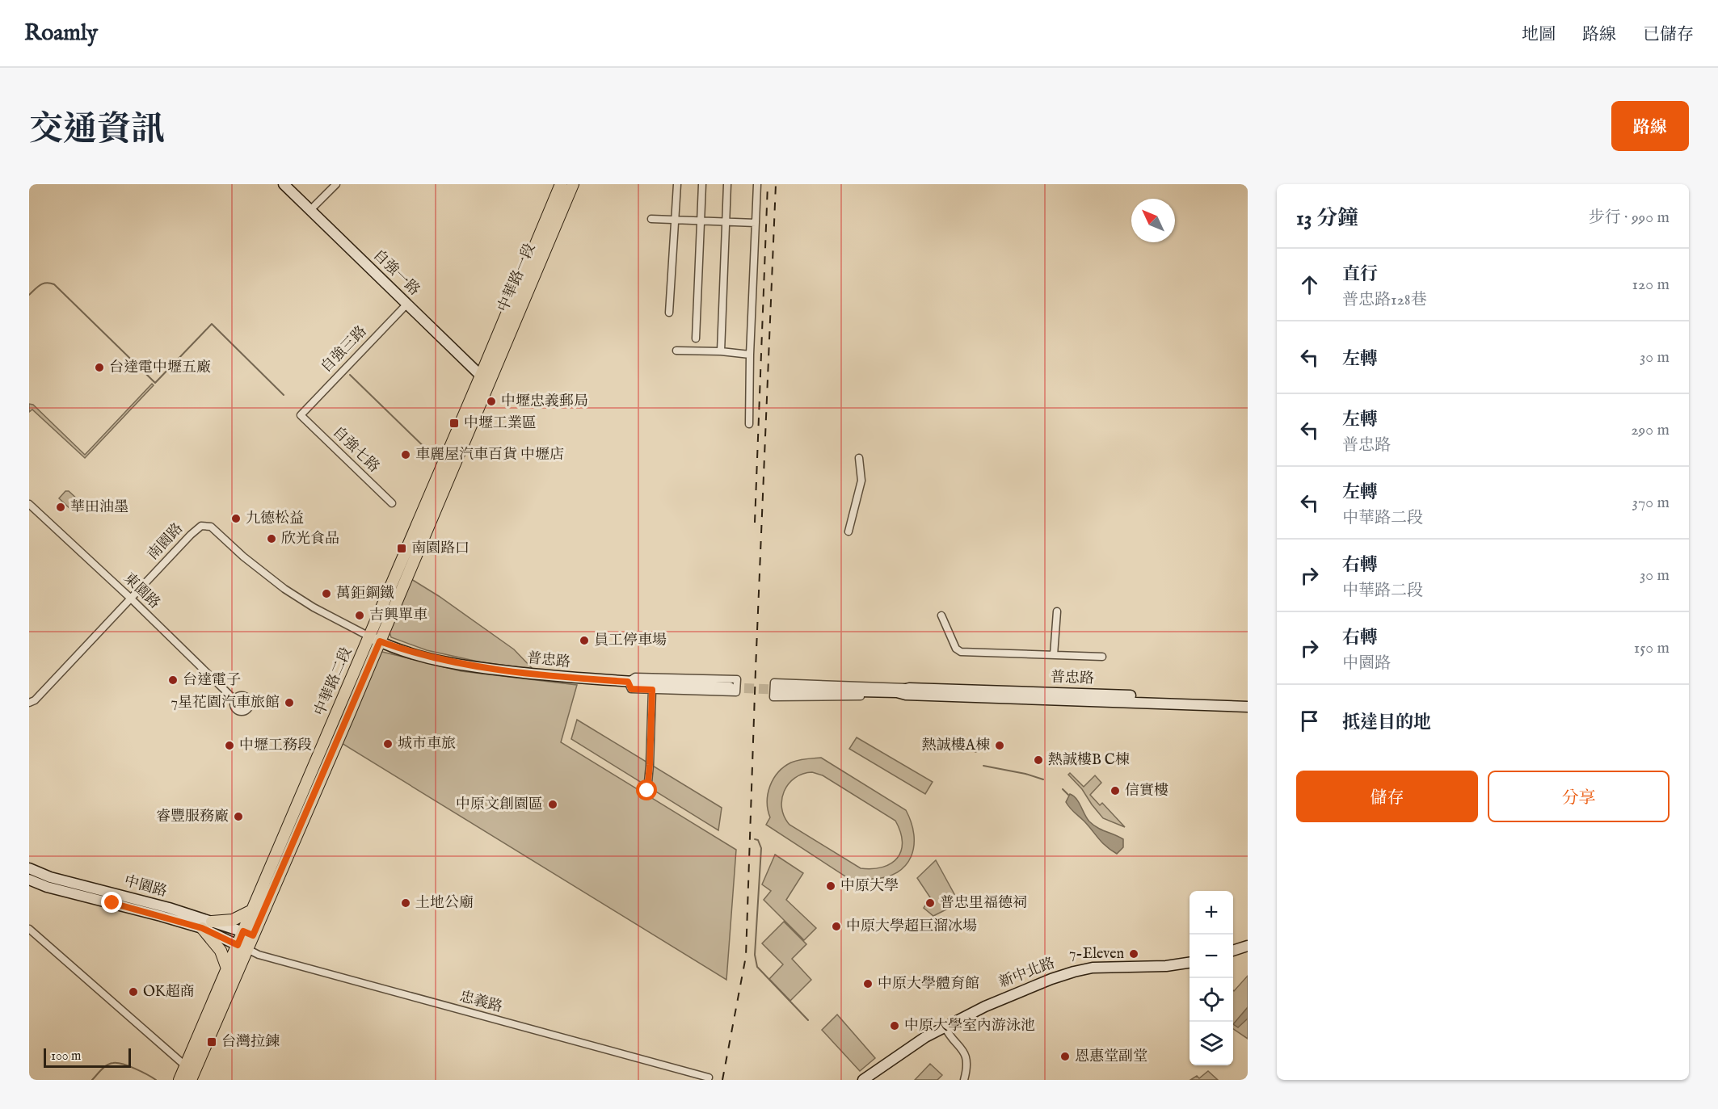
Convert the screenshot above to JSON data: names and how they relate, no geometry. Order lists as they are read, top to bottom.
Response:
{
  "streets": {
    "main road": ["中華路一段", "中華路二段"],
    "street": [
      "自強一路",
      "自強三路",
      "自強七路",
      "南園路",
      "東園路",
      "普忠路",
      "中園路",
      "新中北路",
      "忠義路"
    ]
  },
  "crossings": [
    ["自強一路", "中華路一段"],
    ["自強一路", "自強三路"],
    ["自強一路", "中華路二段"],
    ["中華路一段", "中華路二段"],
    ["自強三路", "自強七路"],
    ["南園路", "東園路"],
    ["南園路", "普忠路"],
    ["南園路", "中華路二段"],
    ["普忠路", "中華路二段"],
    ["中華路二段", "中園路"],
    ["中華路二段", "忠義路"],
    ["中園路", "忠義路"]
  ],
  "places": {
    "other": [
      "台達電中壢五廠",
      "中壢忠義郵局",
      "車麗屋汽車百貨 中壢店",
      "華田油墨",
      "九德松益",
      "欣光食品",
      "萬鉅鋼鐵",
      "吉興單車",
      "員工停車場",
      "台達電子",
      "7星花園汽車旅館",
      "城市車旅",
      "中壢工務段",
      "熱誠樓A棟",
      "熱誠樓B C棟",
      "信實樓",
      "中原文創園區",
      "睿豐服務廠",
      "中原大學",
      "土地公廟",
      "普忠里福德祠",
      "中原大學超巨溜冰場",
      "7-Eleven",
      "中原大學體育館",
      "OK超商",
      "中原大學室內游泳池",
      "恩惠堂副堂"
    ],
    "transit": ["中壢工業區", "南園路口", "台灣拉鍊"]
  },
  "scale_bar": "100 m",
  "north": "top left",
  "page": {
    "header": "Roamly",
    "nav": ["地圖", "路線", "已儲存"],
    "title": "交通資訊",
    "buttons": [
      "路線",
      ["儲存", "分享"]
    ],
    "heading": ["13 分鐘", "步行 · 990 m"],
    "list": [
      ["直行", "普忠路128巷", "120 m"],
      ["左轉", "30 m"],
      ["左轉", "普忠路", "290 m"],
      ["左轉", "中華路二段", "370 m"],
      ["右轉", "中華路二段", "30 m"],
      ["右轉", "中園路", "150 m"],
      "抵達目的地"
    ],
    "map_buttons": ["+", "−"],
    "scale": "100 m"
  }
}
